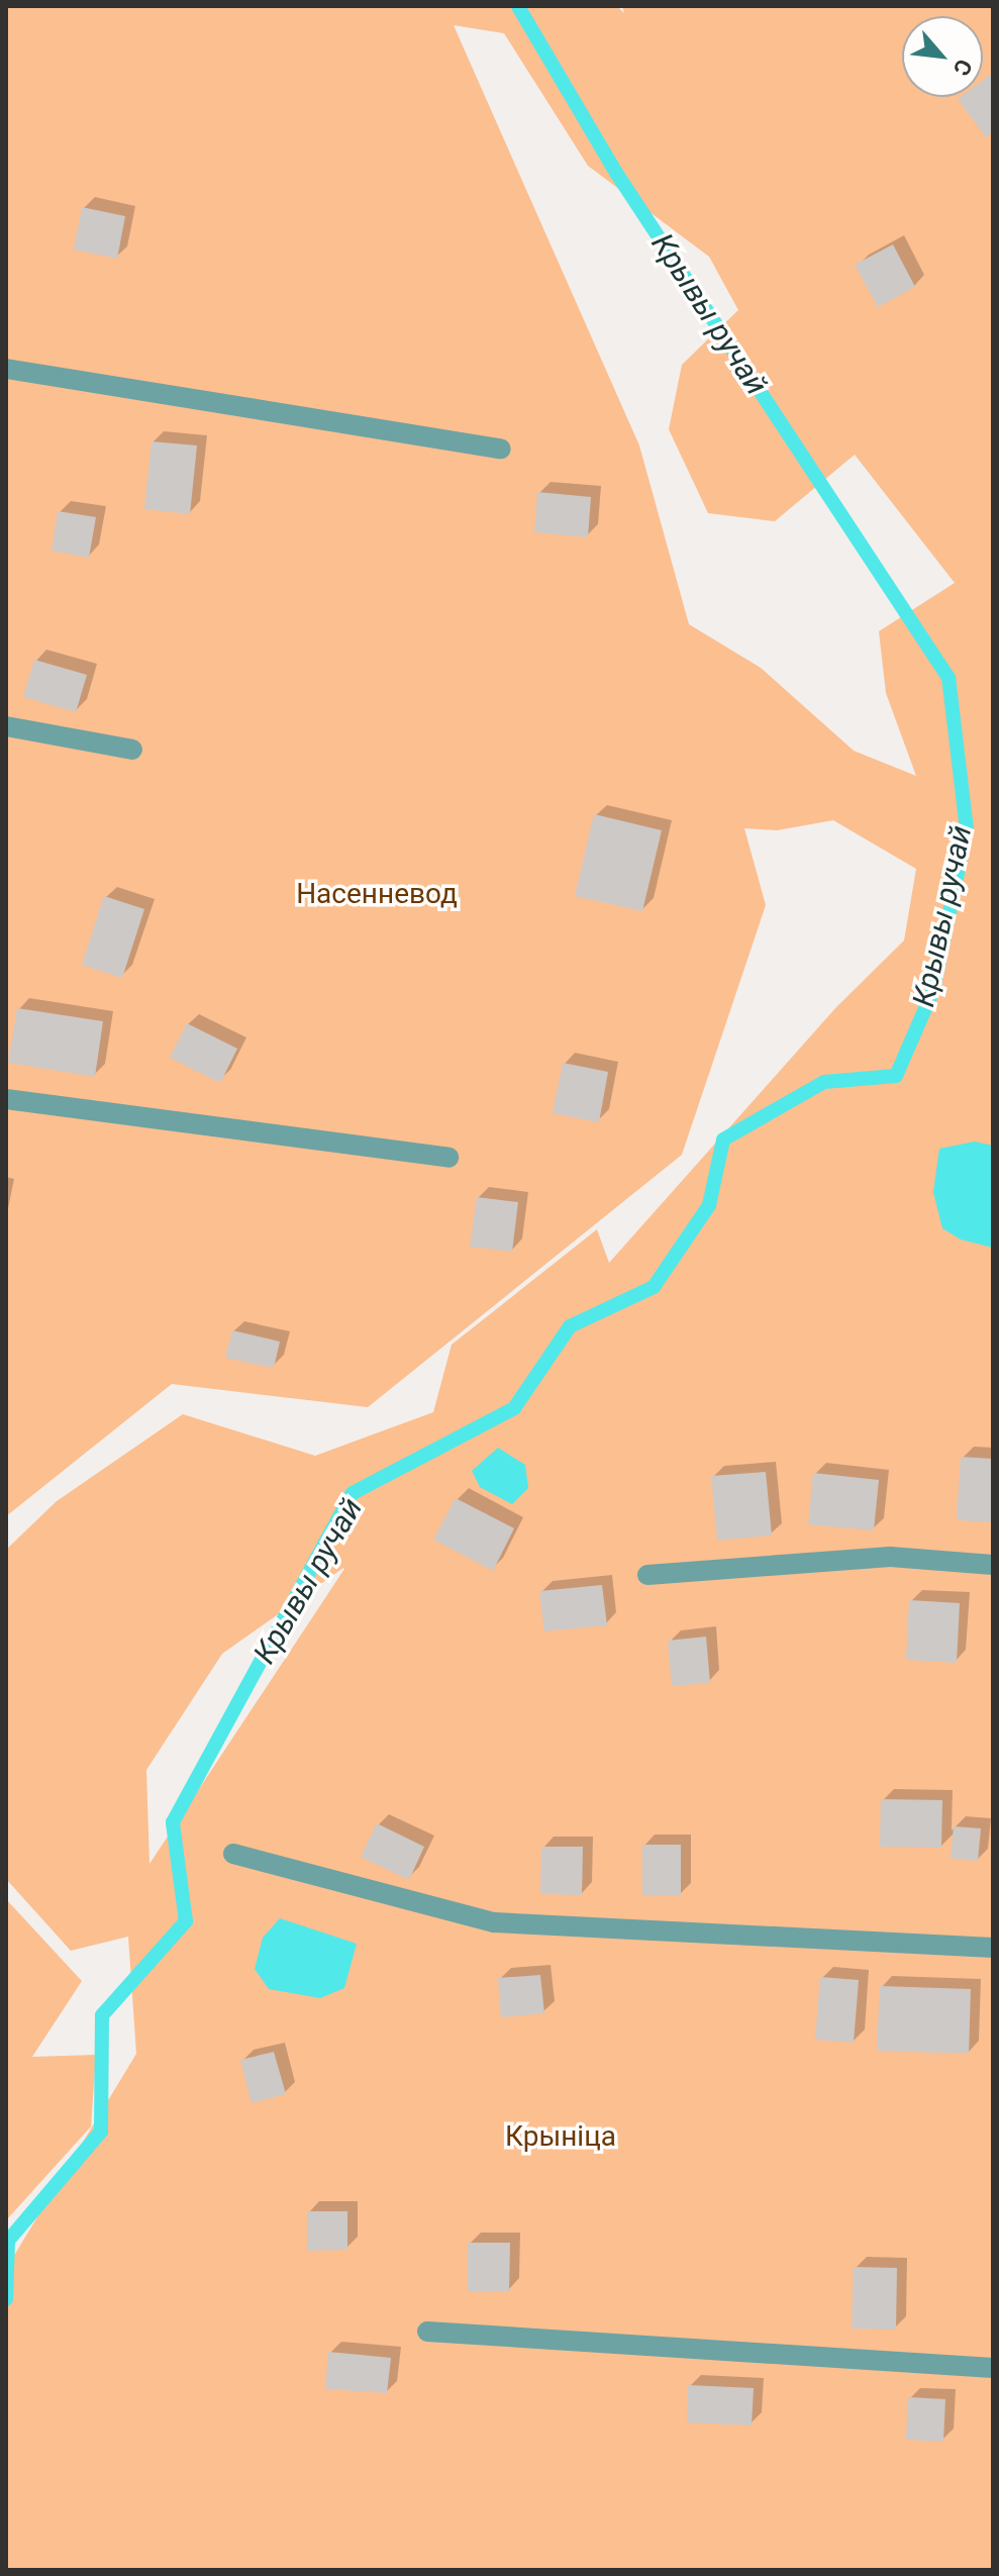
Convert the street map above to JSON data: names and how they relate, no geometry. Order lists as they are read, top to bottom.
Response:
{
  "water": ["Крывы ручай"],
  "parks": ["Насенневод", "Крыніца"],
  "north": "bottom right"
}
